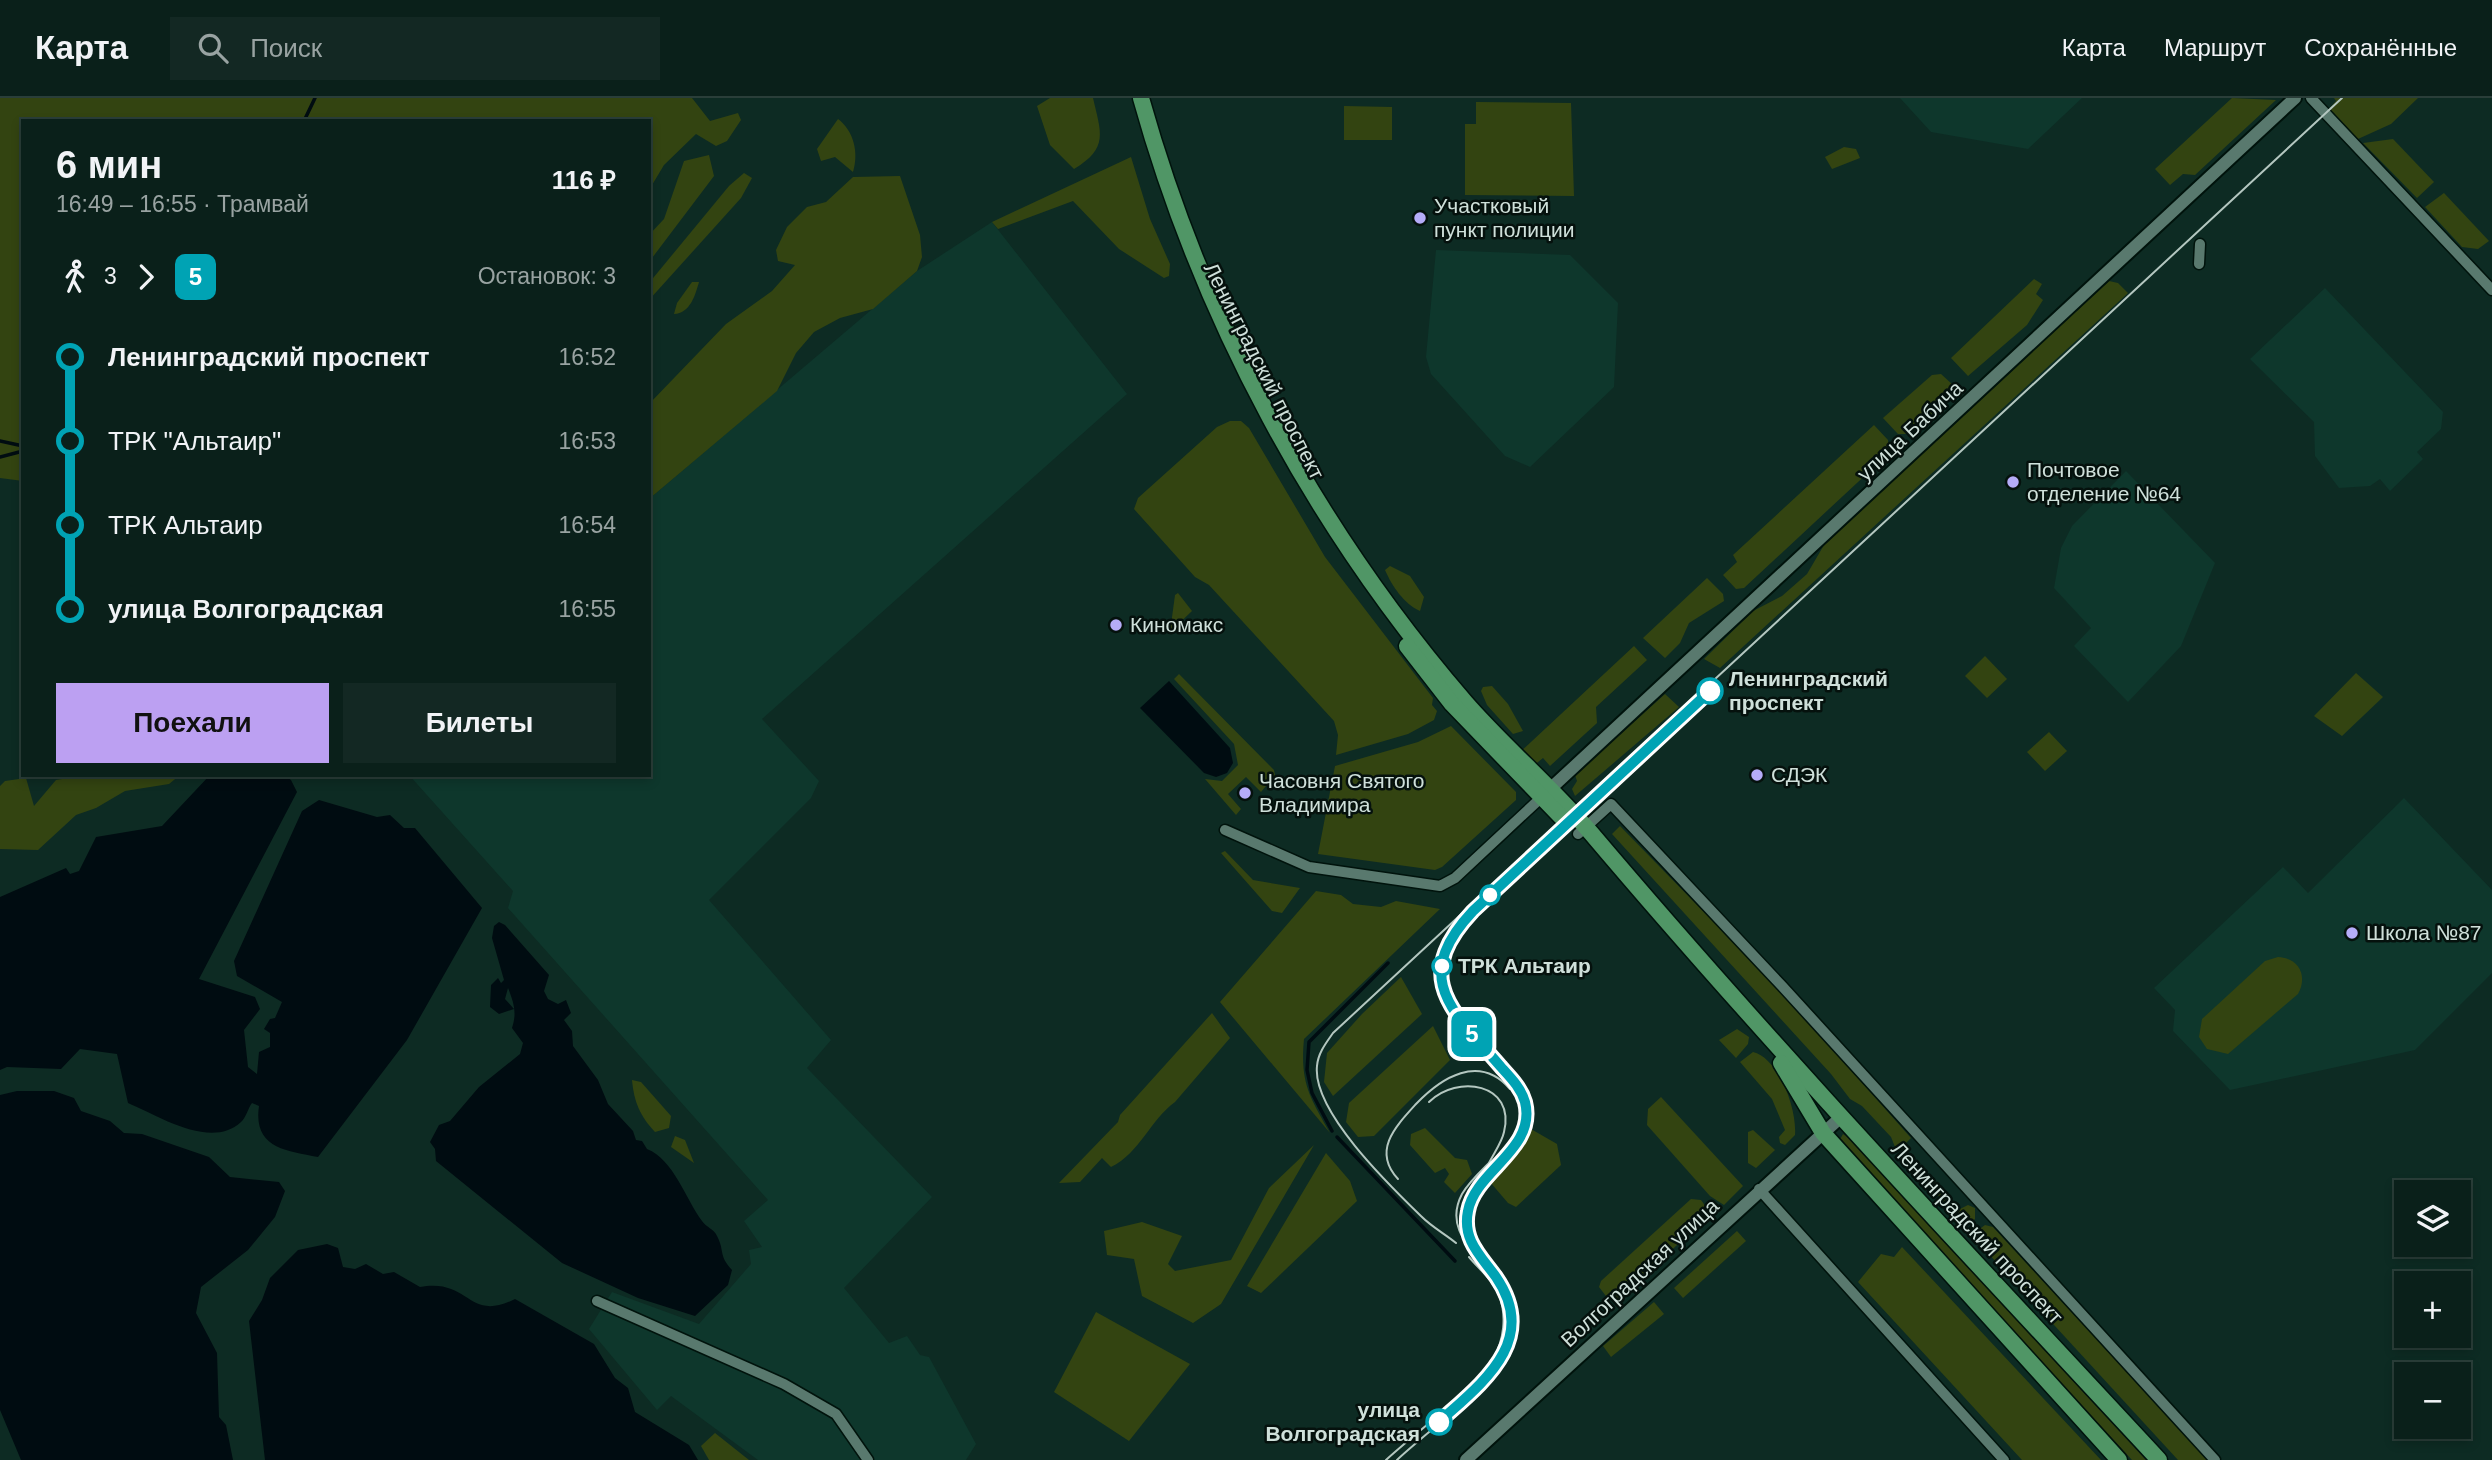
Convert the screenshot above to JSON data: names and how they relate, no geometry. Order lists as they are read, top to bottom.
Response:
{
  "streets": {
    "main road": ["Ленинградский проспект"],
    "street": ["улица Бабича", "Волгоградская улица"]
  },
  "crossings": [
    ["Ленинградский проспект", "улица Бабича"],
    ["Ленинградский проспект", "Волгоградская улица"]
  ],
  "places": [
    "Участковый пункт полиции",
    "Почтовое отделение №64",
    "Киномакс",
    "Ленинградский проспект",
    "СДЭК",
    "Часовня Святого Владимира",
    "Школа №87",
    "ТРК Альтаир",
    "улица Волгоградская"
  ],
  "lines": ["tram line 5"],
  "page": {
    "header": "Карта",
    "search": "Поиск",
    "nav": ["Карта", "Маршрут", "Сохранённые"],
    "on_map": "5",
    "heading": ["6 мин", "16:49 – 16:55 · Трамвай", "116 ₽"],
    "legs": ["3", "5", "Остановок: 3"],
    "list": [
      {
        "name": "Ленинградский проспект",
        "value": "16:52"
      },
      {
        "name": "ТРК \"Альтаир\"",
        "value": "16:53"
      },
      {
        "name": "ТРК Альтаир",
        "value": "16:54"
      },
      {
        "name": "улица Волгоградская",
        "value": "16:55"
      }
    ],
    "buttons": ["Поехали", "Билеты"],
    "map_buttons": ["+", "−"]
  }
}
